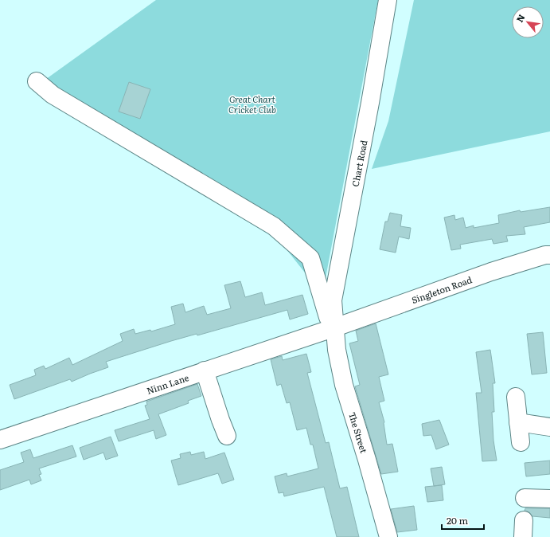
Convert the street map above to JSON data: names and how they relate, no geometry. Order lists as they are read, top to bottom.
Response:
{
  "streets": {
    "street": [
      "Chart Road",
      "Singleton Road",
      "Ninn Lane",
      "The Street"
    ]
  },
  "crossings": [
    ["Chart Road", "Singleton Road"],
    ["Chart Road", "Ninn Lane"],
    ["Chart Road", "The Street"],
    ["Singleton Road", "Ninn Lane"],
    ["Singleton Road", "The Street"],
    ["Ninn Lane", "The Street"]
  ],
  "parks": ["Great Chart Cricket Club"],
  "scale_bar": "20 m",
  "north": "top left"
}
